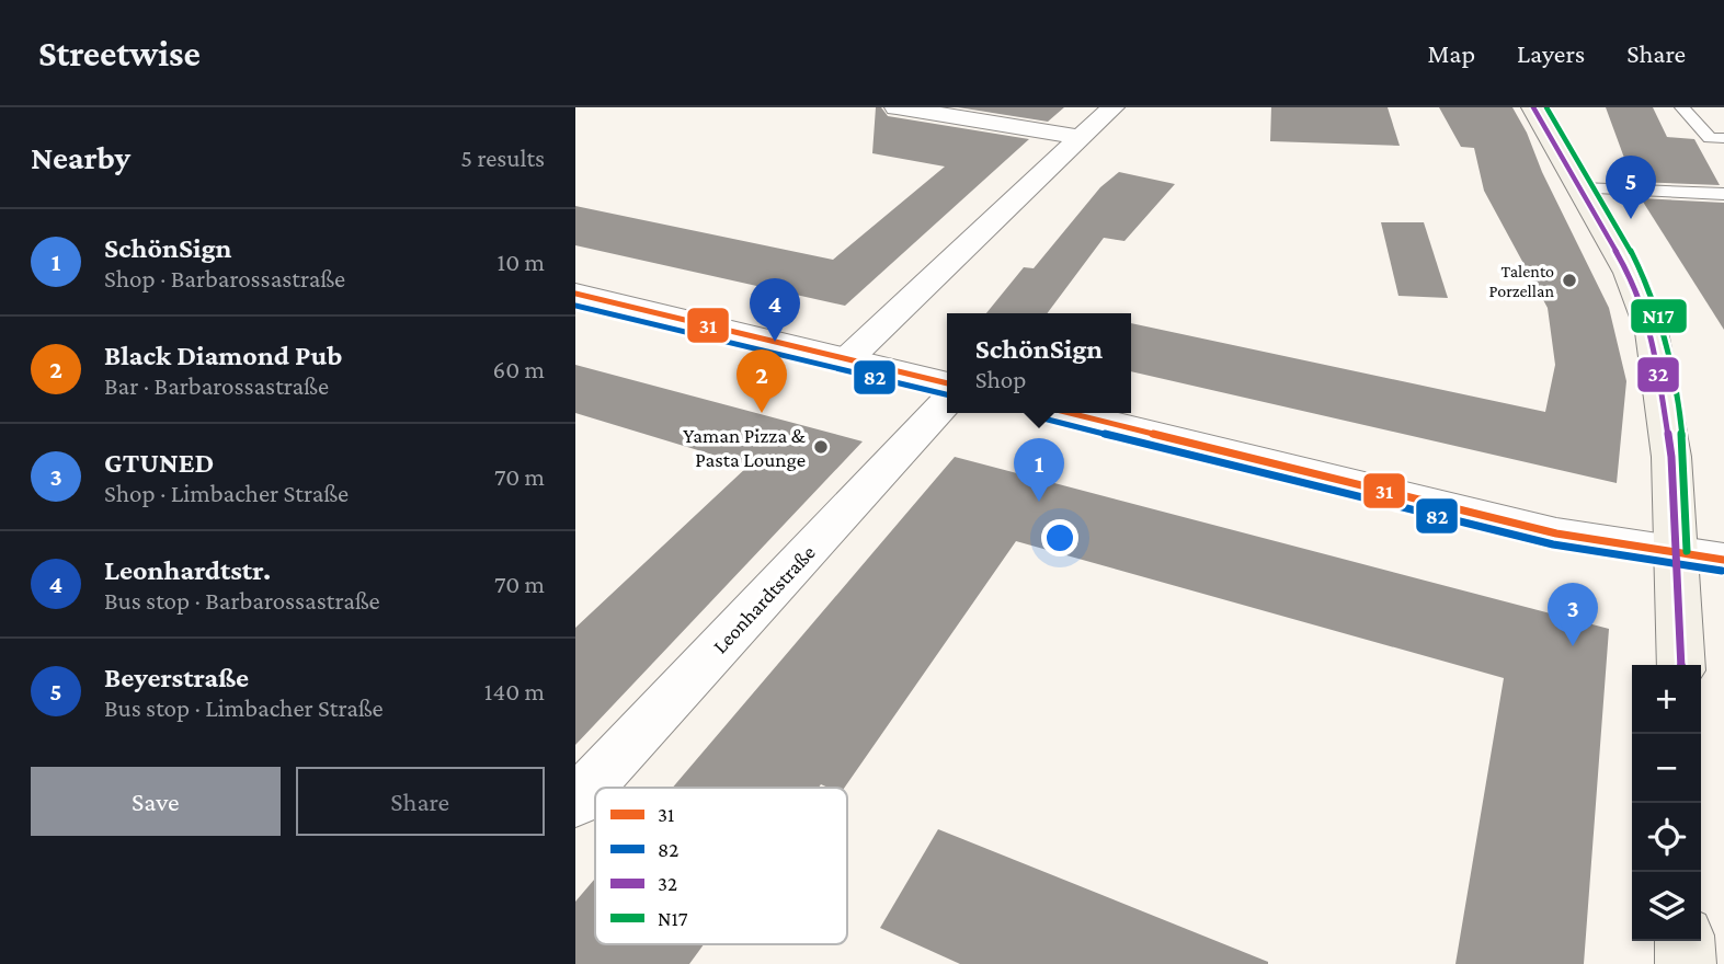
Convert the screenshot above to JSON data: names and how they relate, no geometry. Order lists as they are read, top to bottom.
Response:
{
  "streets": {
    "street": ["Leonhardtstraße"]
  },
  "places": ["Talento Porzellan", "Yaman Pizza & Pasta Lounge"],
  "lines": [
    "transit line 32",
    "transit line N17",
    "transit line 31",
    "transit line 82"
  ],
  "legend": [
    "31",
    "82",
    "32",
    "N17"
  ],
  "page": {
    "header": "Streetwise",
    "nav": ["Map", "Layers", "Share"],
    "heading": ["Nearby", "5 results"],
    "pins": [
      "5",
      "4",
      "2",
      "1",
      "3"
    ],
    "list": [
      {
        "mark": "1",
        "name": "SchönSign",
        "note": "Shop · Barbarossastraße",
        "value": "10 m"
      },
      {
        "mark": "2",
        "name": "Black Diamond Pub",
        "note": "Bar · Barbarossastraße",
        "value": "60 m"
      },
      {
        "mark": "3",
        "name": "GTUNED",
        "note": "Shop · Limbacher Straße",
        "value": "70 m"
      },
      {
        "mark": "4",
        "name": "Leonhardtstr.",
        "note": "Bus stop · Barbarossastraße",
        "value": "70 m"
      },
      {
        "mark": "5",
        "name": "Beyerstraße",
        "note": "Bus stop · Limbacher Straße",
        "value": "140 m"
      }
    ],
    "popup": ["SchönSign", "Shop"],
    "map_buttons": ["+", "−"],
    "buttons": ["Save", "Share"]
  }
}
